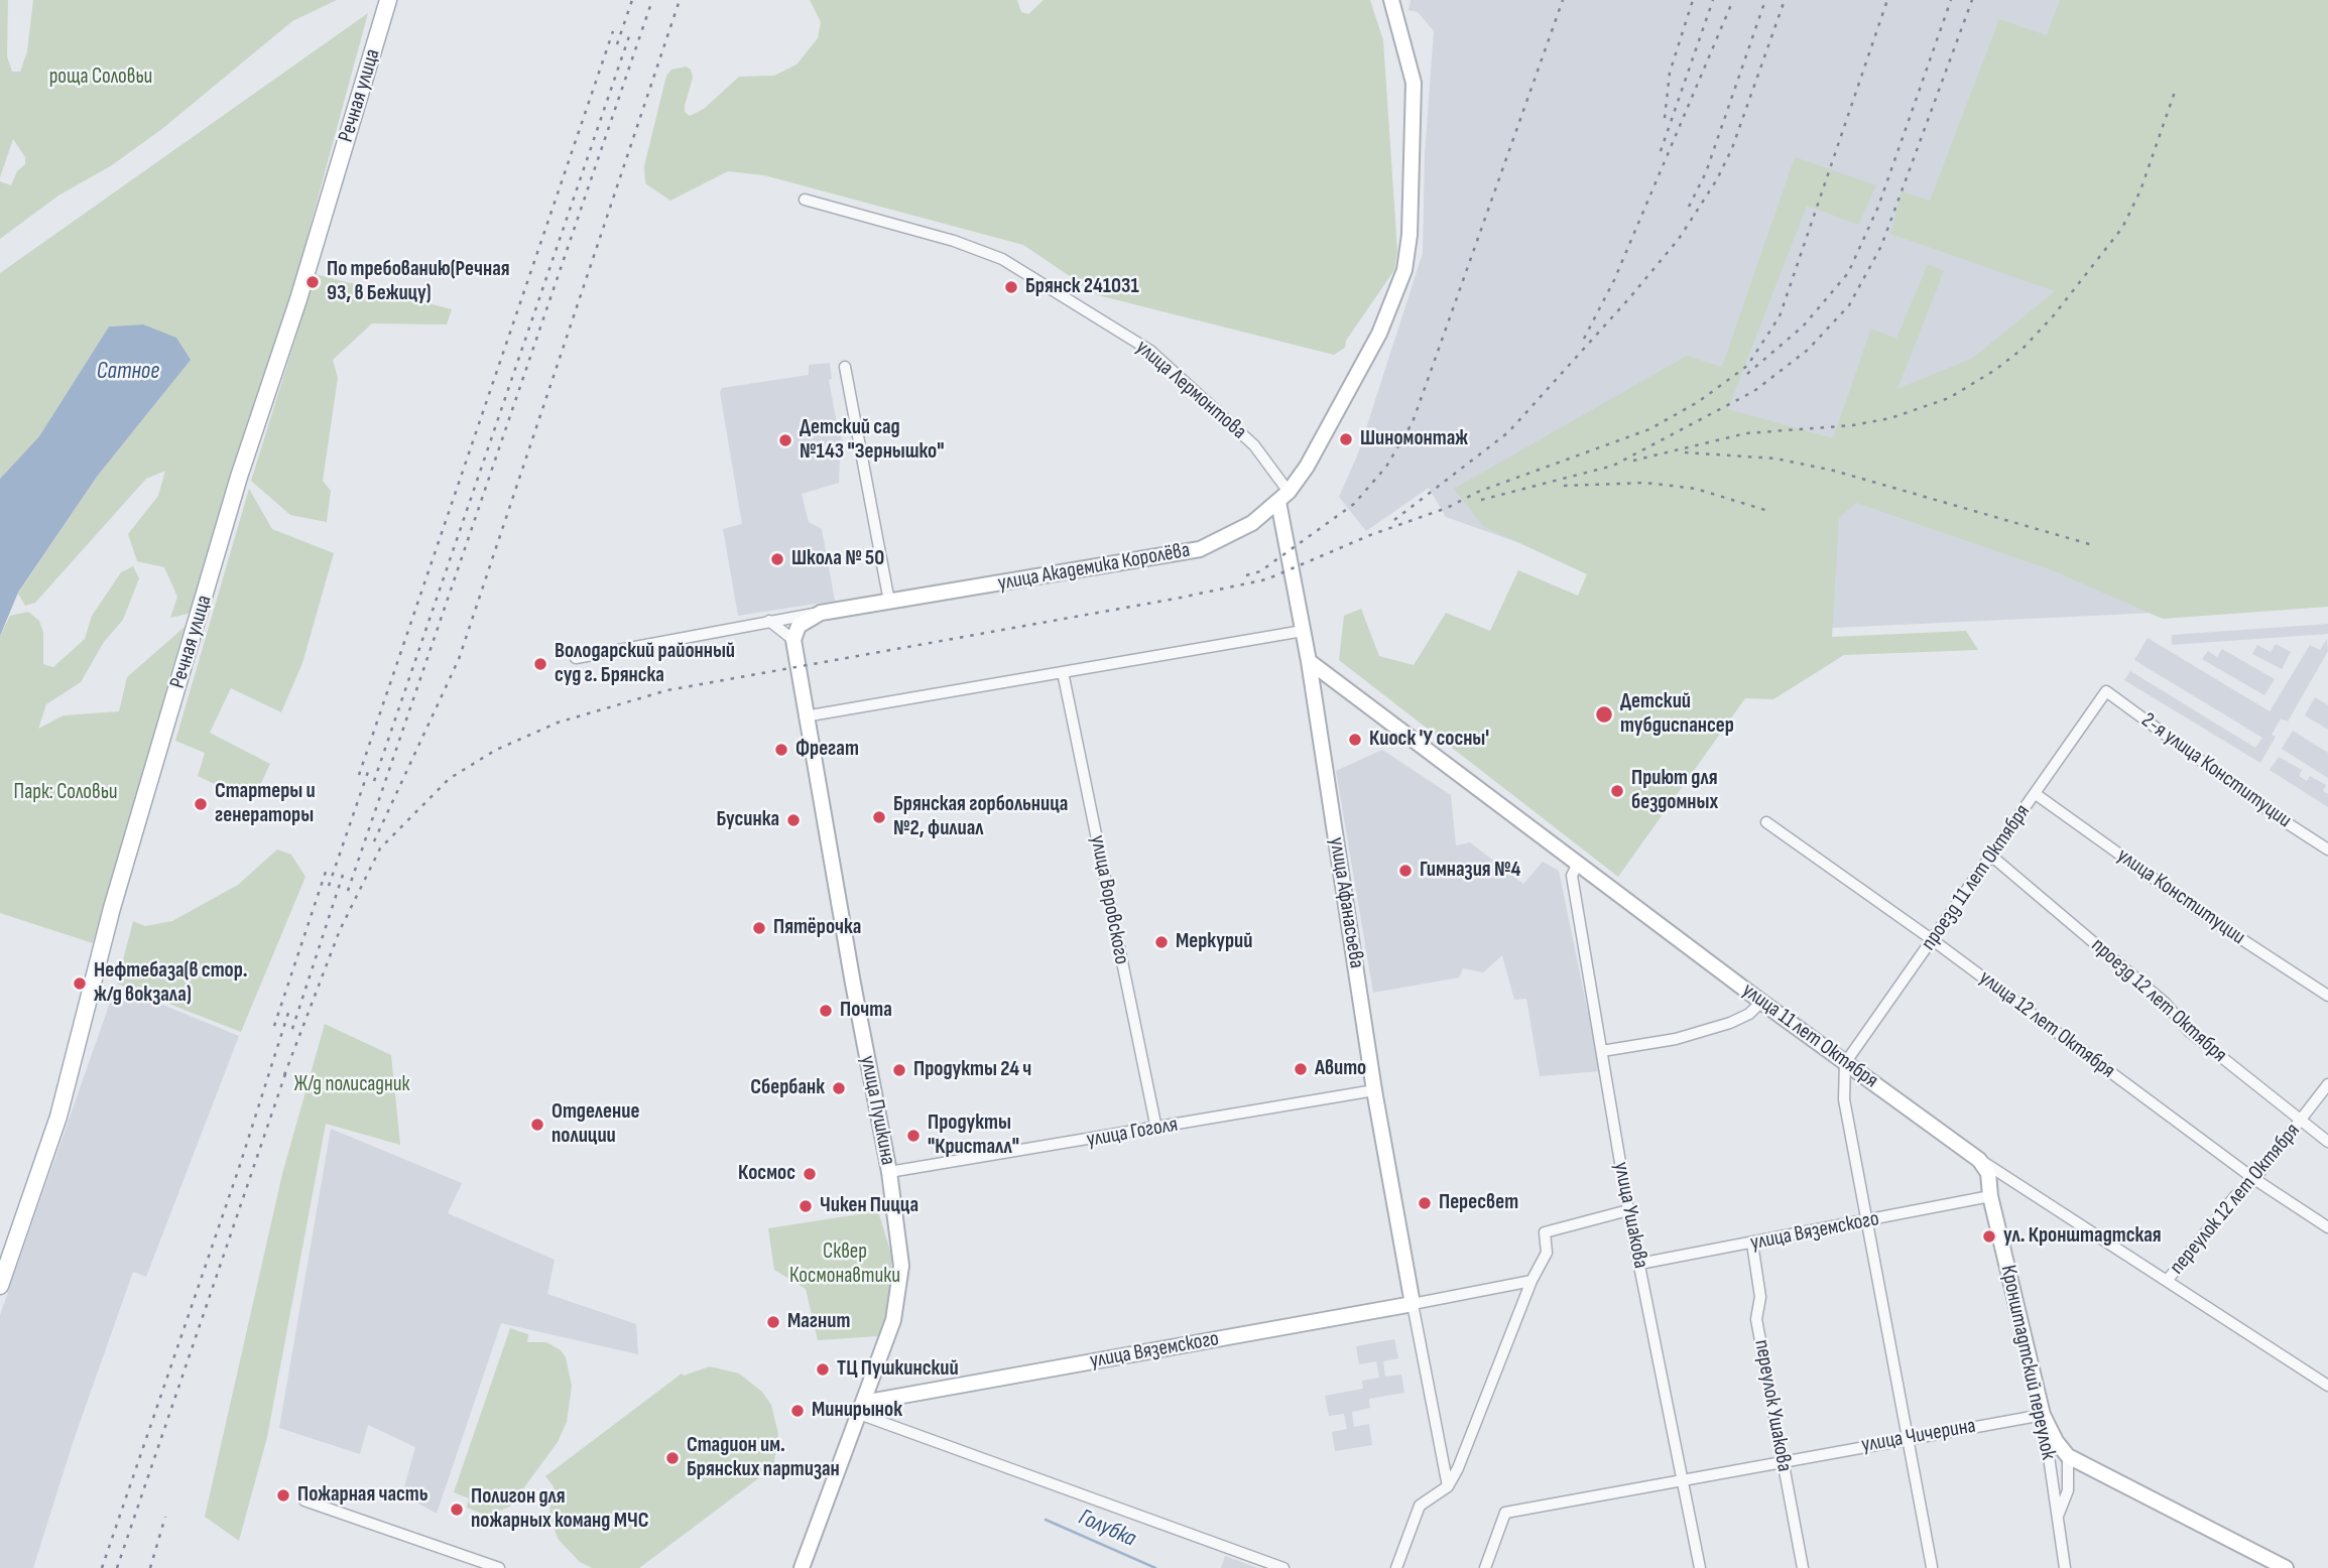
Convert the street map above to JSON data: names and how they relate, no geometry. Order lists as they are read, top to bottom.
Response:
{
  "streets": {
    "main road": ["Речная улица"],
    "street": [
      "улица Лермонтова",
      "улица Академика Королёва",
      "2-я улица Конституции",
      "проезд 11 лет Октября",
      "улица Конституции",
      "улица Воровского",
      "улица Афанасьева",
      "проезд 12 лет Октября",
      "улица 12 лет Октября",
      "улица 11 лет Октября",
      "улица Пушкина",
      "улица Гоголя",
      "переулок 12 лет Октября",
      "улица Ушакова",
      "улица Вяземского",
      "Кронштадтский переулок",
      "переулок Ушакова",
      "улица Чичерина"
    ]
  },
  "crossings": [
    ["улица Лермонтова", "улица Академика Королёва"],
    ["улица Лермонтова", "улица Афанасьева"],
    ["улица Академика Королёва", "улица Афанасьева"],
    ["2-я улица Конституции", "проезд 11 лет Октября"],
    ["проезд 11 лет Октября", "улица Конституции"],
    ["проезд 11 лет Октября", "проезд 12 лет Октября"],
    ["проезд 11 лет Октября", "улица 12 лет Октября"],
    ["проезд 11 лет Октября", "улица 11 лет Октября"],
    ["улица Воровского", "улица Гоголя"],
    ["улица Афанасьева", "улица 11 лет Октября"],
    ["улица Афанасьева", "улица Гоголя"],
    ["улица Афанасьева", "улица Вяземского"],
    ["проезд 12 лет Октября", "переулок 12 лет Октября"],
    ["улица 12 лет Октября", "переулок 12 лет Октября"],
    ["улица 11 лет Октября", "переулок 12 лет Октября"],
    ["улица 11 лет Октября", "улица Ушакова"],
    ["улица 11 лет Октября", "Кронштадтский переулок"],
    ["улица Пушкина", "улица Гоголя"],
    ["улица Пушкина", "улица Вяземского"],
    ["улица Ушакова", "улица Вяземского"],
    ["улица Ушакова", "улица Чичерина"],
    ["улица Вяземского", "Кронштадтский переулок"],
    ["улица Вяземского", "переулок Ушакова"],
    ["Кронштадтский переулок", "улица Чичерина"],
    ["переулок Ушакова", "улица Чичерина"]
  ],
  "water": ["Сатное", "Голубка"],
  "parks": [
    "роща Соловьи",
    "Парк: Соловьи",
    "Ж/д полисадник",
    "Сквер Космонавтики"
  ],
  "places": [
    "По требованию(Речная 93, в Бежицу)",
    "Брянск 241031",
    "Шиномонтаж",
    "Детский сад №143 \"Зернышко\"",
    "Школа № 50",
    "Володарский районный суд г. Брянска",
    "Детский тубдиспансер",
    "Киоск 'У сосны'",
    "Фрегат",
    "Приют для бездомных",
    "Стартеры и генераторы",
    "Брянская горбольница №2, филиал",
    "Бусинка",
    "Гимназия №4",
    "Пятёрочка",
    "Меркурий",
    "Нефтебаза(в стор. ж/д вокзала)",
    "Почта",
    "Авито",
    "Продукты 24 ч",
    "Сбербанк",
    "Отделение полиции",
    "Продукты \"Кристалл\"",
    "Космос",
    "Пересвет",
    "Чикен Пицца",
    "ул. Кронштадтская",
    "Магнит",
    "ТЦ Пушкинский",
    "Минирынок",
    "Стадион им. Брянских партизан",
    "Пожарная часть",
    "Полигон для пожарных команд МЧС"
  ]
}
